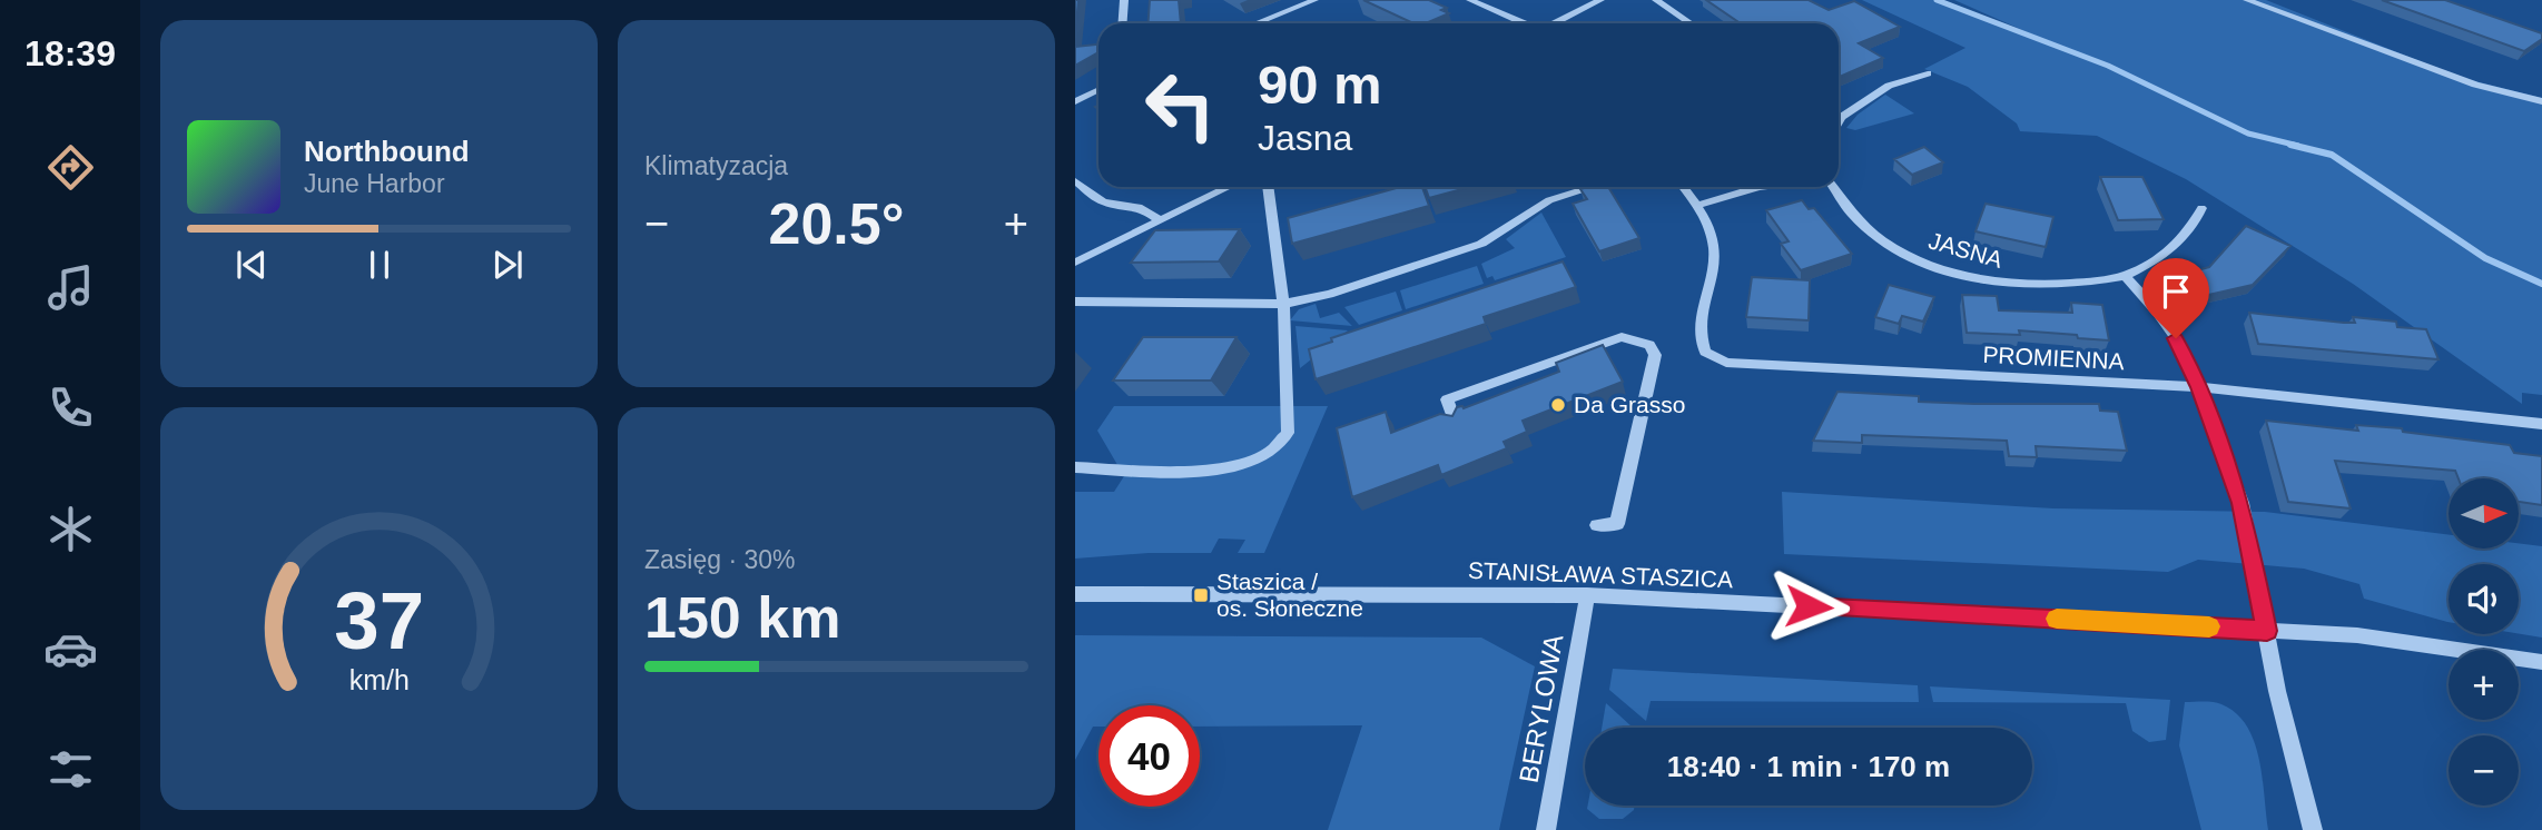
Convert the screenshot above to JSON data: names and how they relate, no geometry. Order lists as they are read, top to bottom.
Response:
{
  "streets": {
    "street": [
      "JASNA",
      "PROMIENNA",
      "STANISŁAWA STASZICA",
      "BERYLOWA"
    ]
  },
  "crossings": [
    ["STANISŁAWA STASZICA", "BERYLOWA"]
  ],
  "places": {
    "other": ["Da Grasso"],
    "transit": ["Staszica / os. Słoneczne"]
  },
  "north": "right",
  "page": {
    "tabs": "18:39",
    "tile": [
      "Klimatyzacja",
      ["Zasięg · 30%", "150 km"]
    ],
    "turn": ["90 m", "Jasna"],
    "song": ["Northbound", "June Harbor"],
    "heat": ["−", "20.5°", "+"],
    "map_buttons": ["+", "−"],
    "limit": "40",
    "trip": "18:40 · 1 min · 170 m",
    "gauge": ["37", "km/h"]
  }
}
